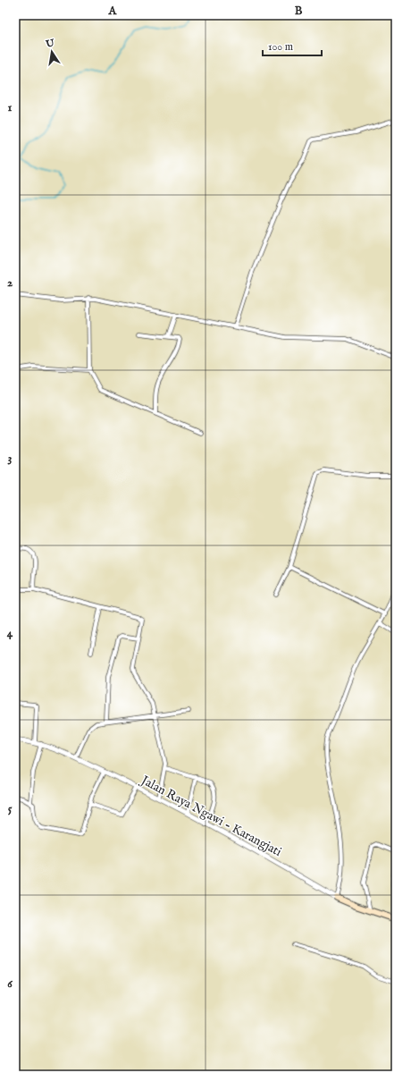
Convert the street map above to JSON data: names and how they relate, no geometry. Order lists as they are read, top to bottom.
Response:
{
  "streets": {
    "main road": ["Jalan Raya Ngawi - Karangjati"]
  },
  "scale_bar": "100 m",
  "north": "top",
  "grid": {
    "columns": ["A", "B"],
    "rows": [
      "1",
      "2",
      "3",
      "4",
      "5",
      "6"
    ]
  }
}
